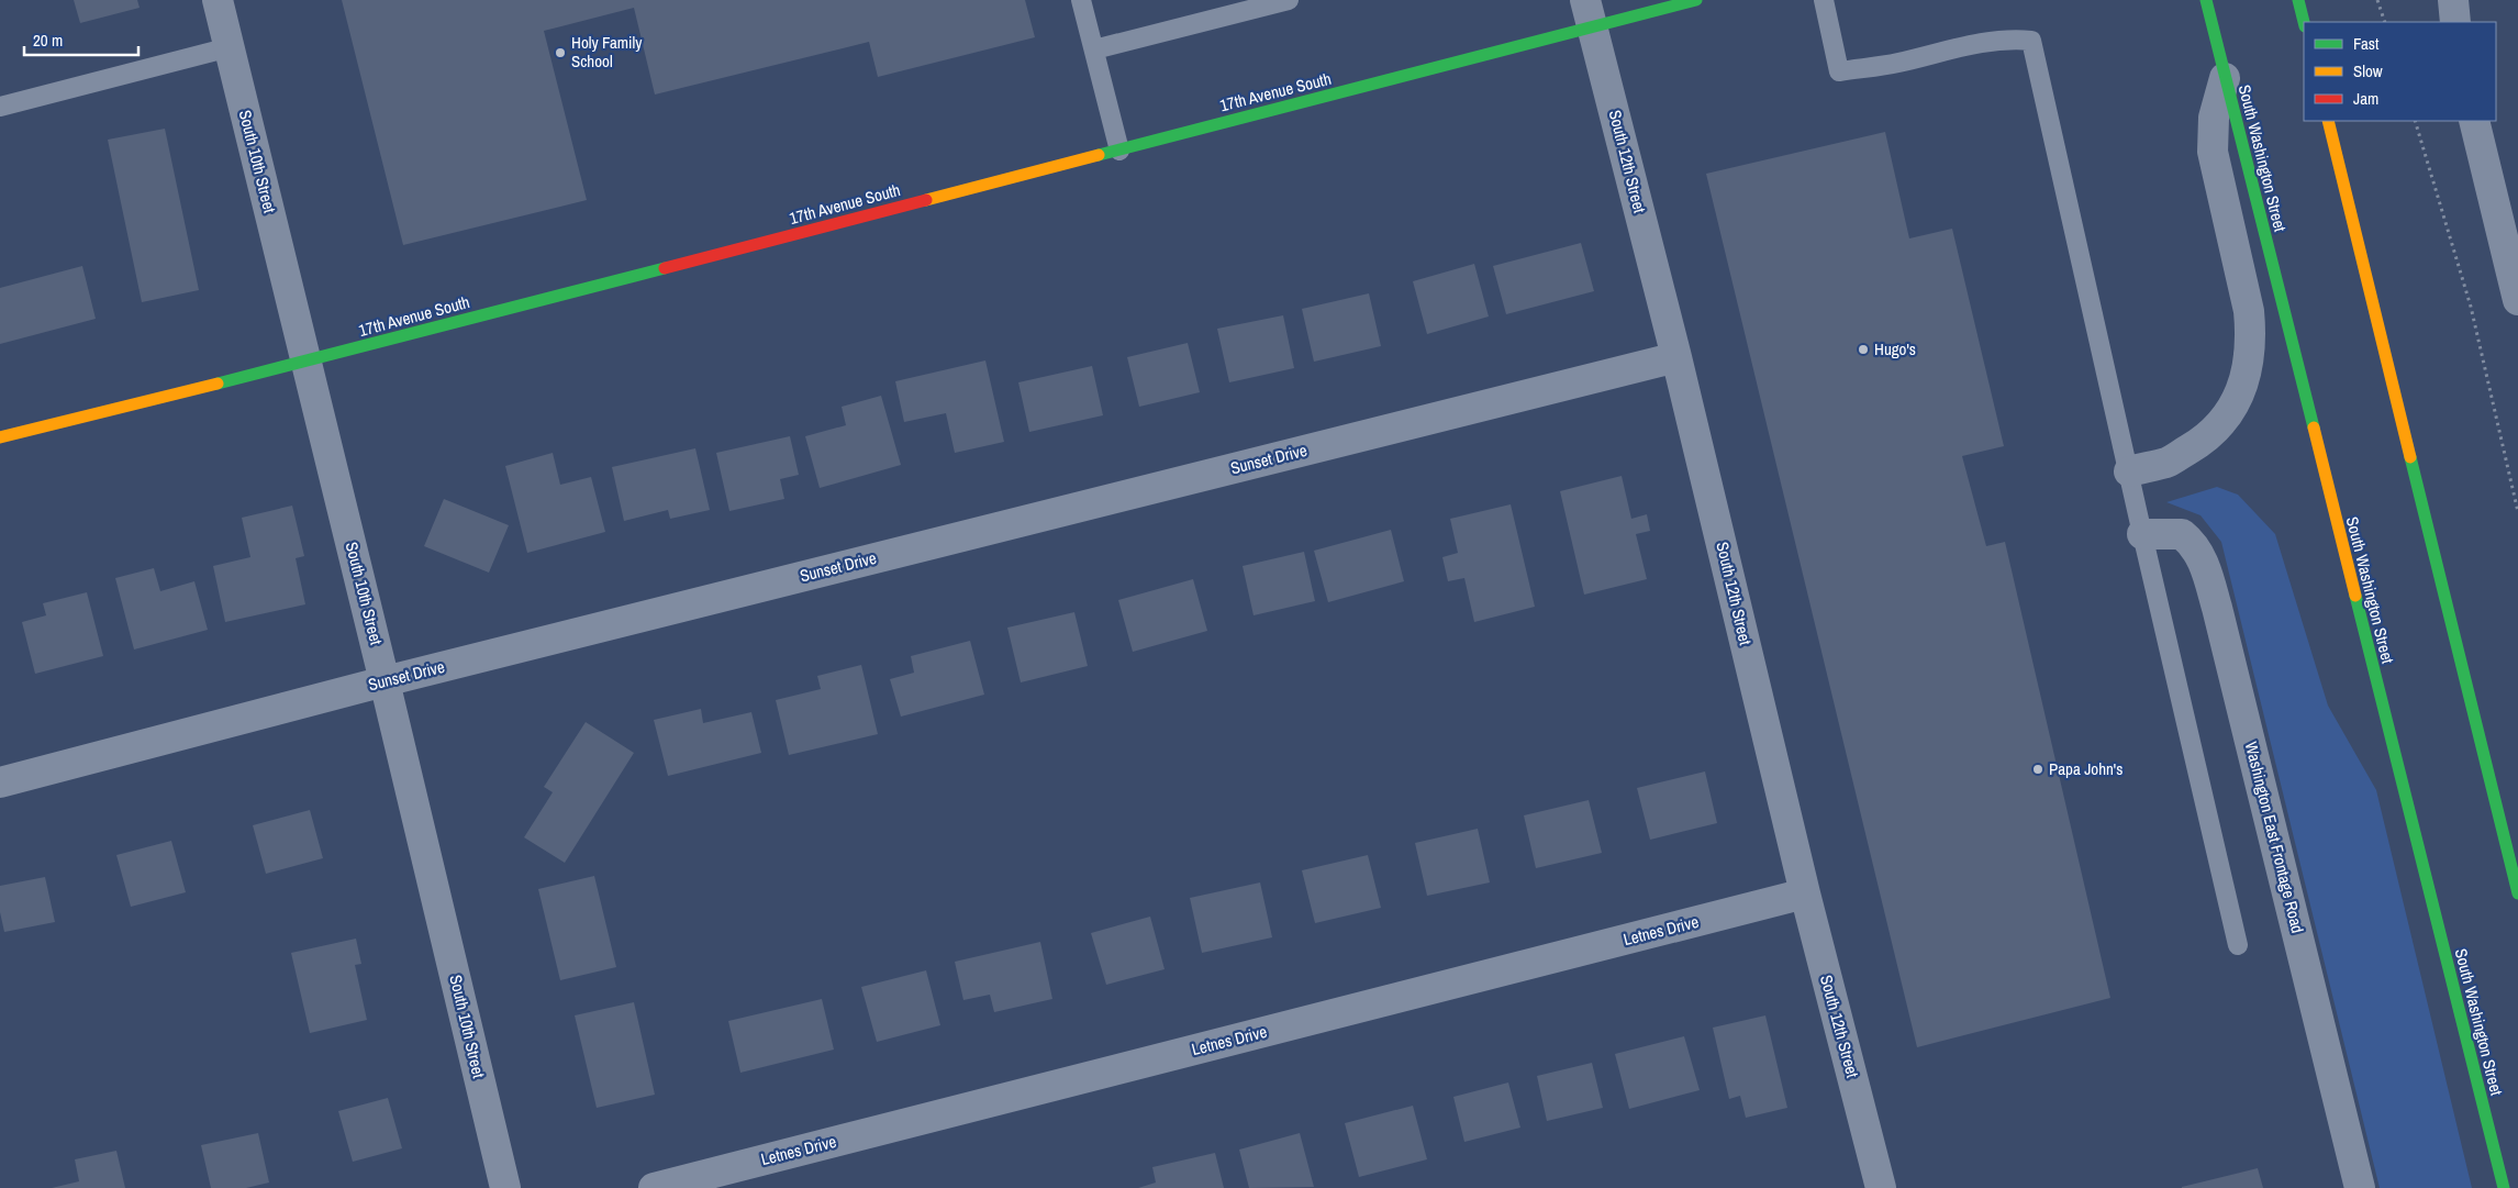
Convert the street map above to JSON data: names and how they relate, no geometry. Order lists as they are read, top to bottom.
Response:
{
  "streets": {
    "main road": ["17th Avenue South", "South Washington Street"],
    "street": [
      "South 10th Street",
      "South 12th Street",
      "Sunset Drive",
      "Washington East Frontage Road",
      "Letnes Drive"
    ]
  },
  "crossings": [
    ["17th Avenue South", "South 10th Street"],
    ["17th Avenue South", "South 12th Street"],
    ["South 10th Street", "Sunset Drive"],
    ["South 12th Street", "Sunset Drive"],
    ["South 12th Street", "Letnes Drive"]
  ],
  "places": ["Holy Family School", "Hugo's", "Papa John's"],
  "legend": ["Fast", "Slow", "Jam"],
  "scale_bar": "20 m"
}
